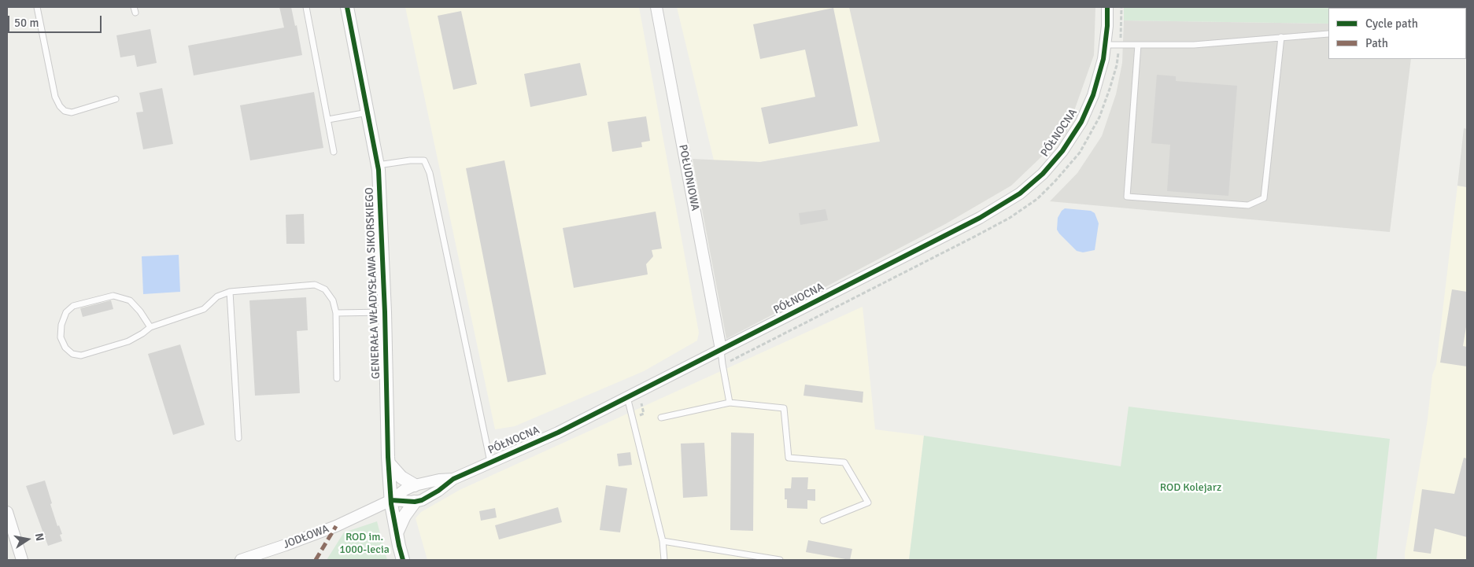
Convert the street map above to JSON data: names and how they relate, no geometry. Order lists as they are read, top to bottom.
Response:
{
  "streets": {
    "street": [
      "PÓŁNOCNA",
      "POŁUDNIOWA",
      "GENERAŁA WŁADYSŁAWA SIKORSKIEGO",
      "JODŁOWA"
    ]
  },
  "crossings": [
    ["PÓŁNOCNA", "POŁUDNIOWA"],
    ["PÓŁNOCNA", "GENERAŁA WŁADYSŁAWA SIKORSKIEGO"],
    ["PÓŁNOCNA", "JODŁOWA"],
    ["GENERAŁA WŁADYSŁAWA SIKORSKIEGO", "JODŁOWA"]
  ],
  "parks": ["ROD Kolejarz", "ROD im. 1000-lecia"],
  "legend": ["Cycle path", "Path"],
  "scale_bar": "50 m",
  "north": "right"
}
